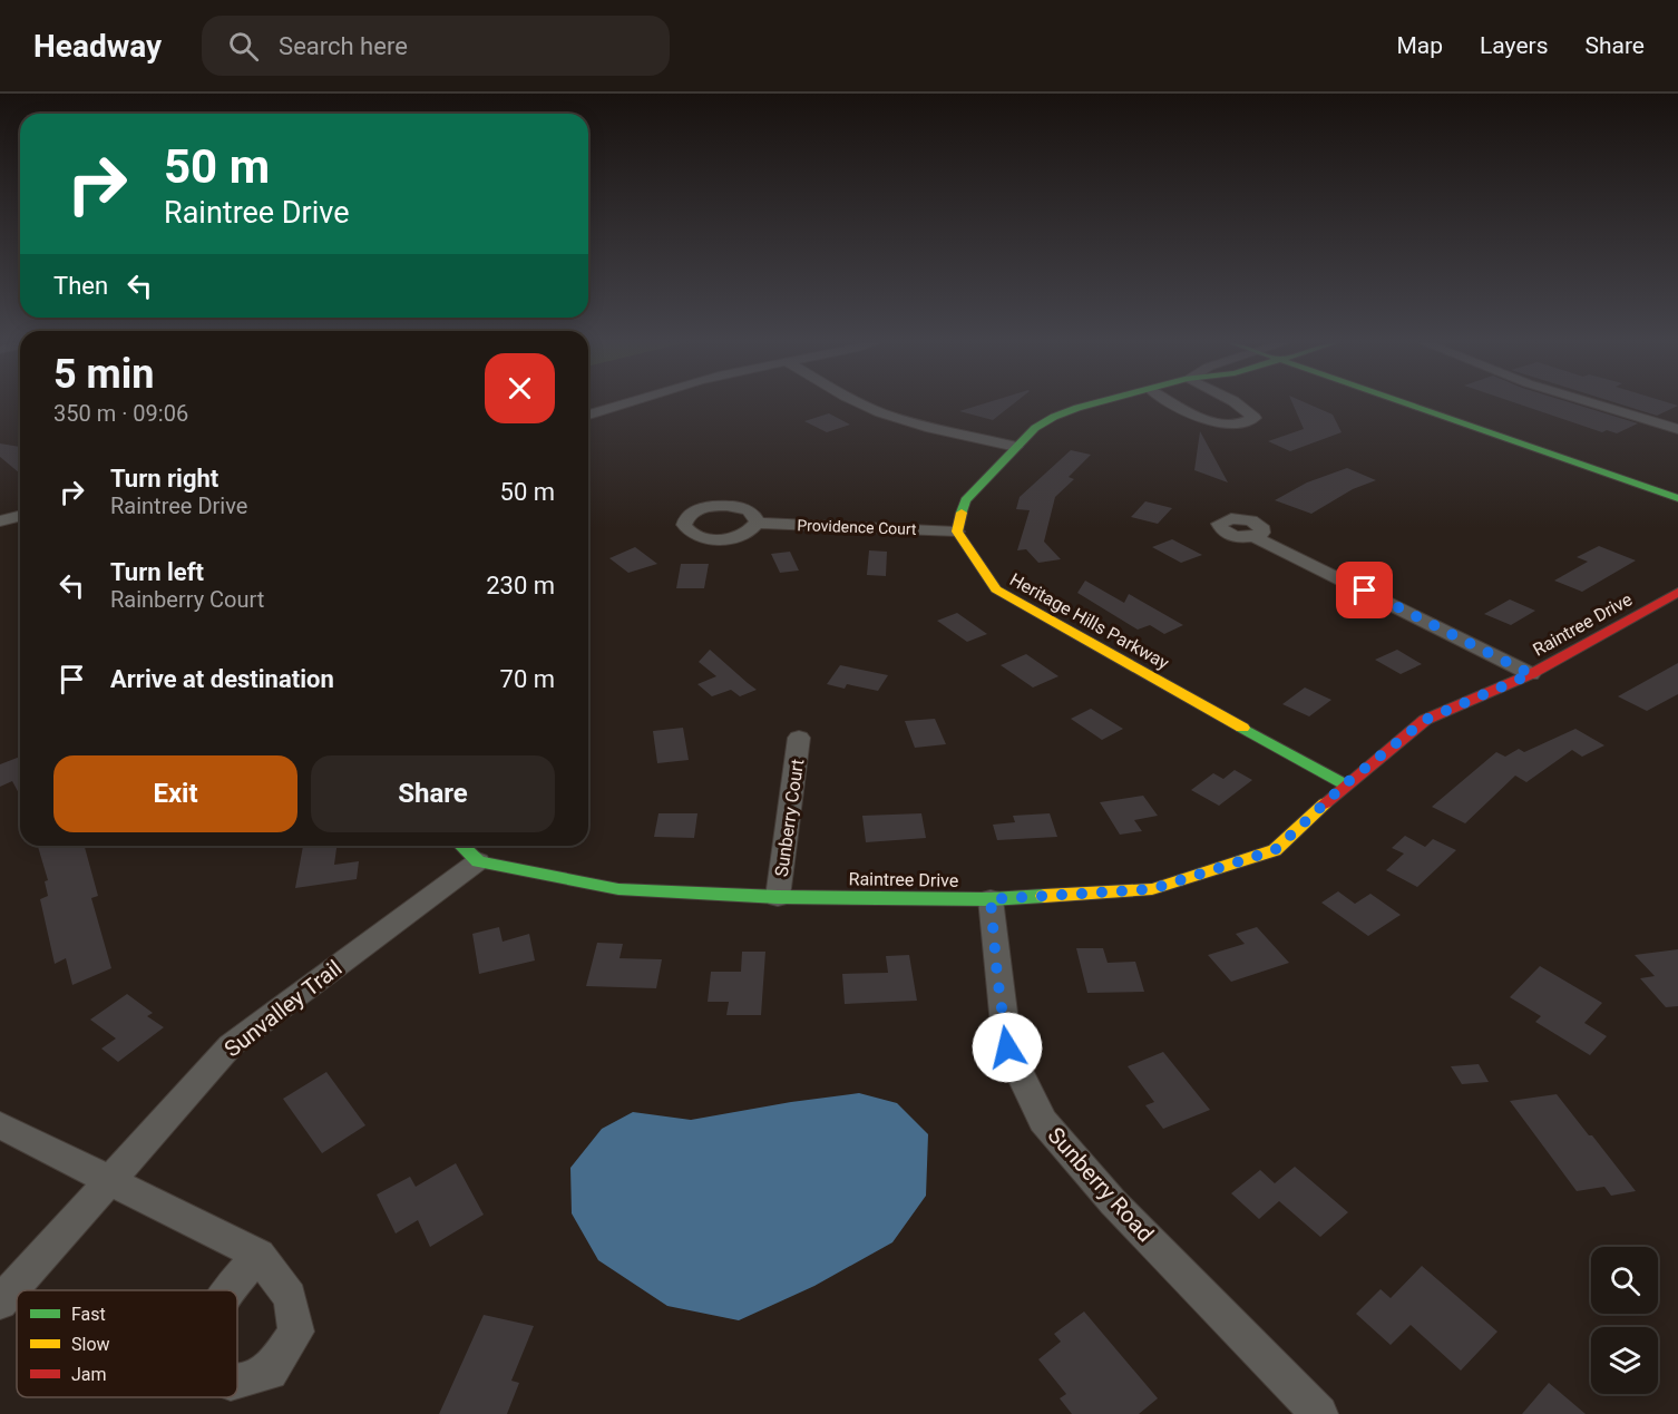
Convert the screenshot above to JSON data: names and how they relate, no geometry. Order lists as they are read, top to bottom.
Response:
{
  "streets": {
    "street": [
      "Providence Court",
      "Heritage Hills Parkway",
      "Raintree Drive",
      "Sunberry Court",
      "Sunvalley Trail",
      "Sunberry Road"
    ]
  },
  "crossings": [
    ["Providence Court", "Heritage Hills Parkway"],
    ["Heritage Hills Parkway", "Raintree Drive"],
    ["Raintree Drive", "Sunberry Court"],
    ["Raintree Drive", "Sunvalley Trail"],
    ["Raintree Drive", "Sunberry Road"]
  ],
  "legend": ["Fast", "Slow", "Jam"],
  "page": {
    "header": "Headway",
    "search": "Search here",
    "nav": ["Map", "Layers", "Share"],
    "turn": ["50 m", "Raintree Drive"],
    "then": "Then",
    "heading": ["5 min", "350 m · 09:06"],
    "list": [
      {
        "name": "Turn right",
        "note": "Raintree Drive",
        "value": "50 m"
      },
      {
        "name": "Turn left",
        "note": "Rainberry Court",
        "value": "230 m"
      },
      {
        "name": "Arrive at destination",
        "value": "70 m"
      }
    ],
    "buttons": ["Exit", "Share"]
  }
}
